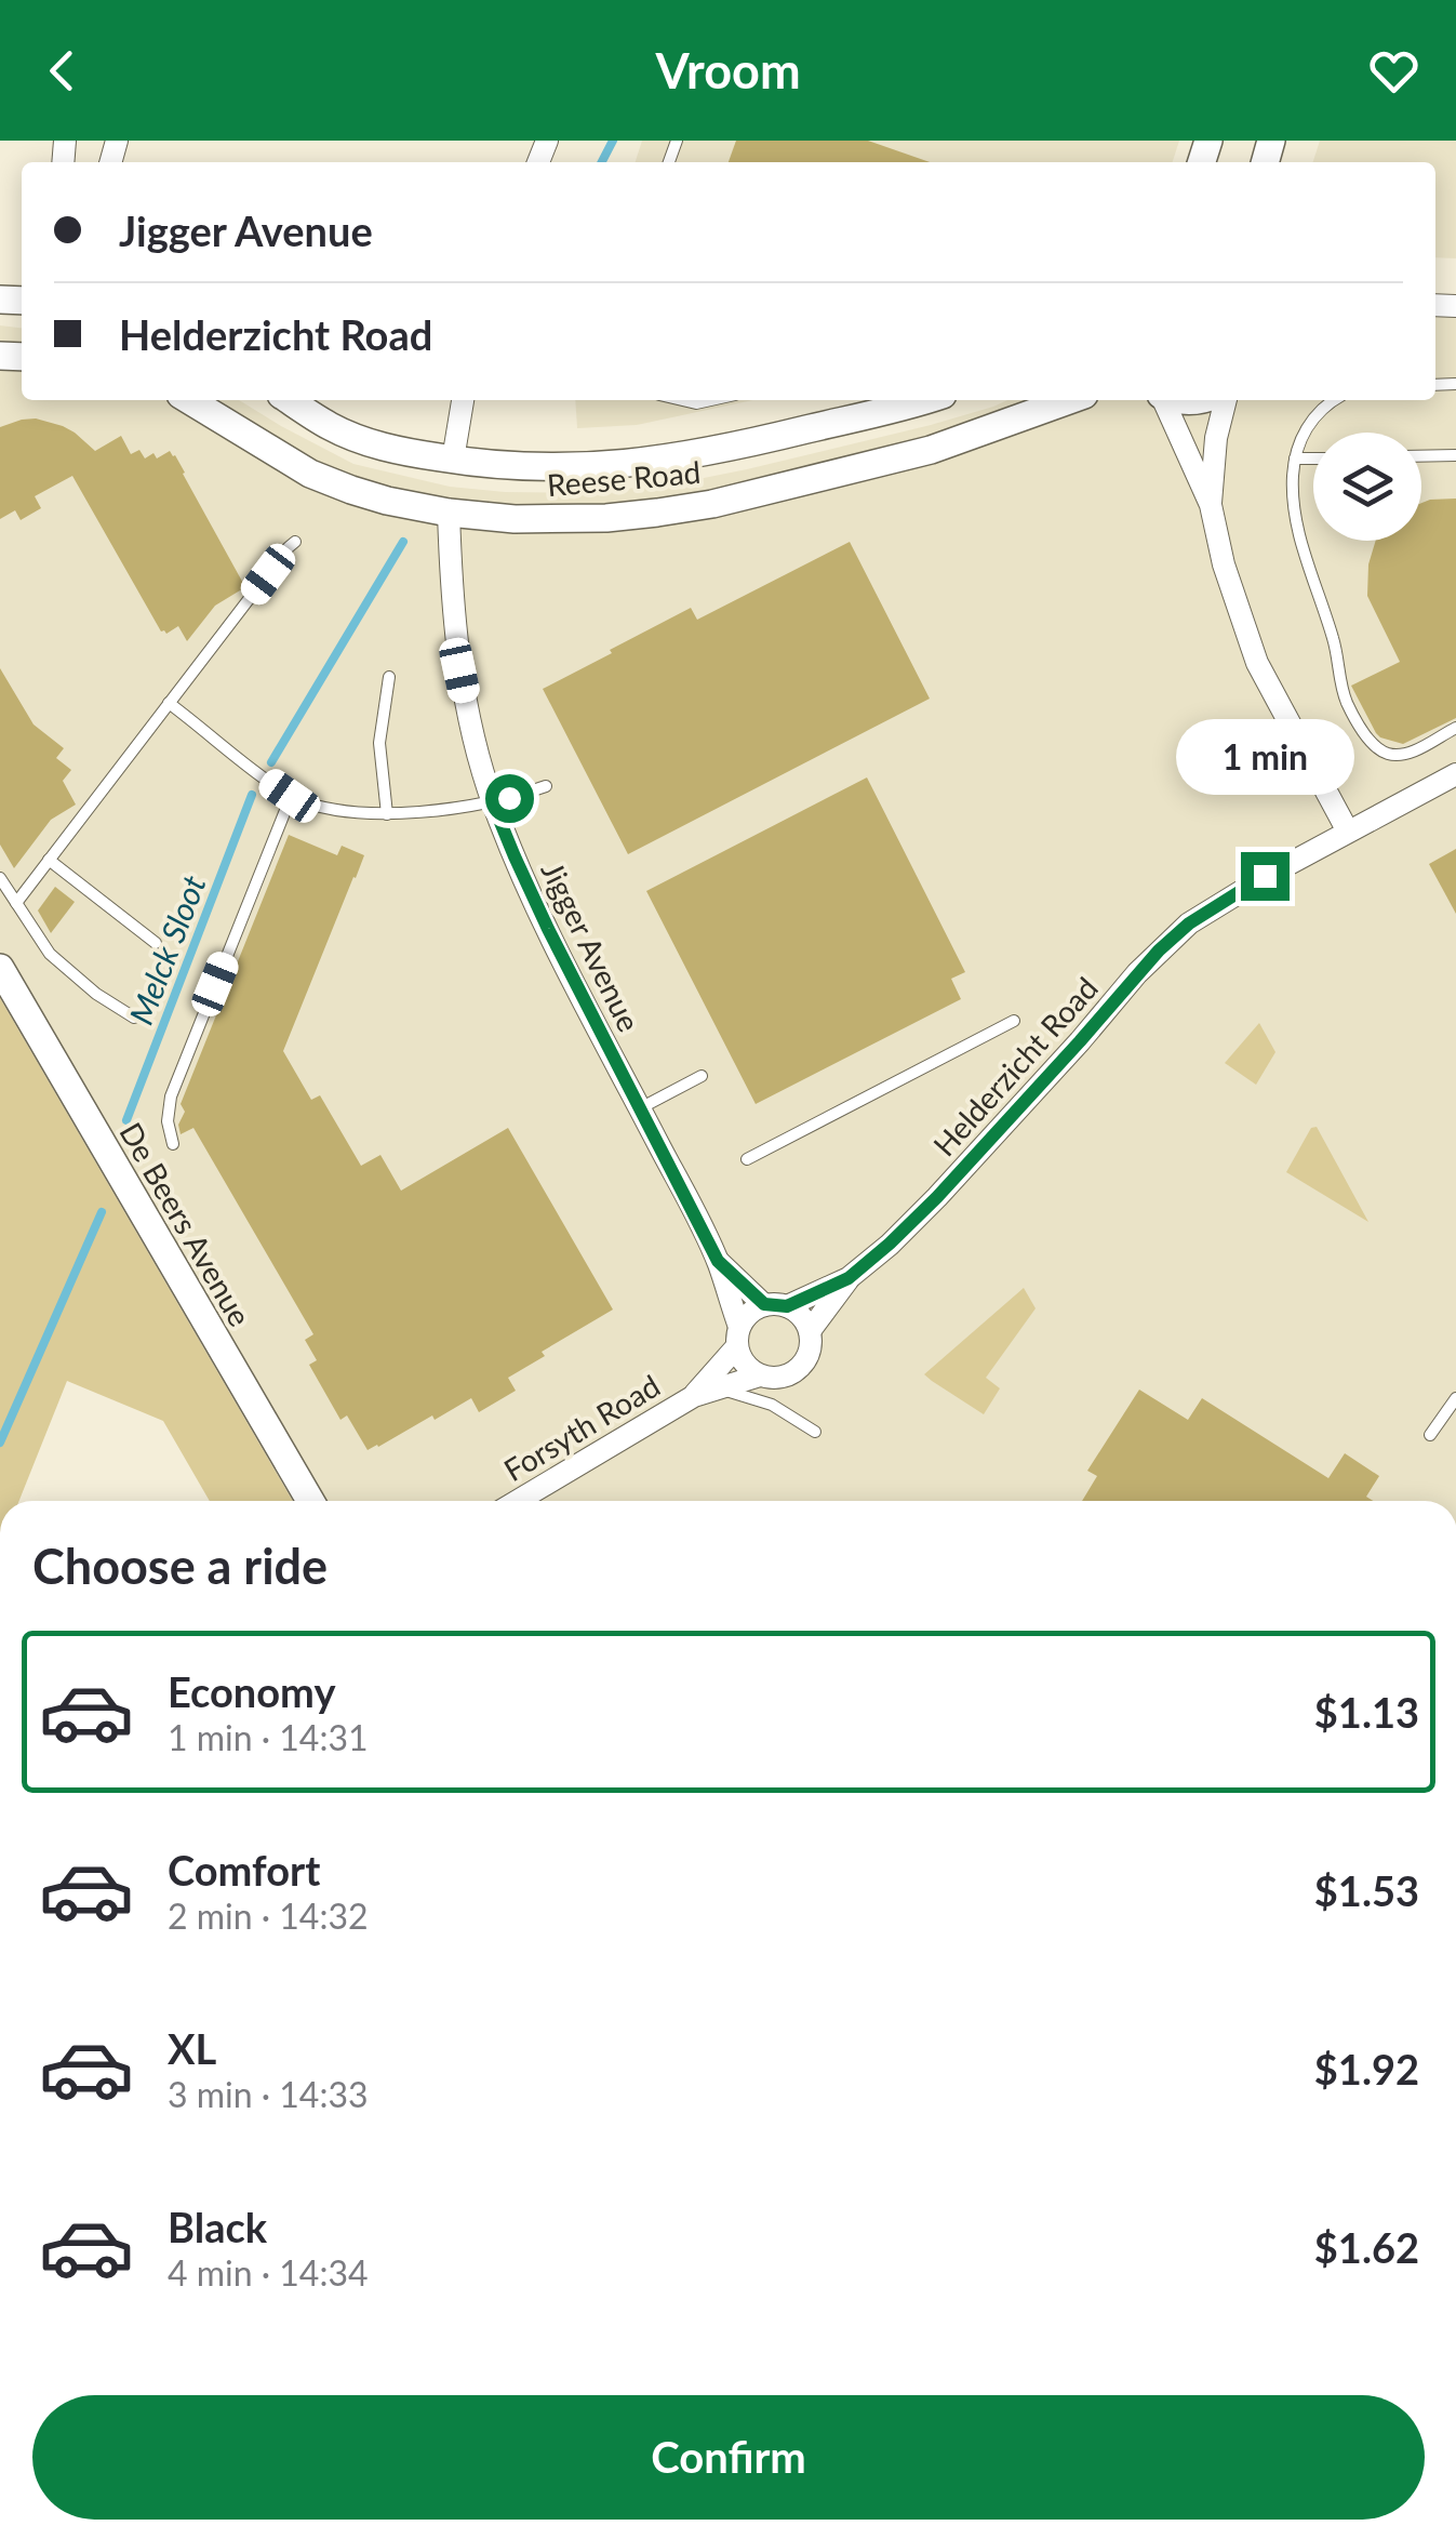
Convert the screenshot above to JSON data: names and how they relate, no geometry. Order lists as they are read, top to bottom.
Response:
{
  "streets": {
    "street": [
      "Reese Road",
      "Jigger Avenue",
      "Helderzicht Road",
      "De Beers Avenue",
      "Forsyth Road"
    ]
  },
  "crossings": [
    ["Reese Road", "Jigger Avenue"],
    ["Jigger Avenue", "Helderzicht Road"],
    ["Jigger Avenue", "Forsyth Road"],
    ["Helderzicht Road", "Forsyth Road"]
  ],
  "water": ["Melck Sloot"],
  "page": {
    "header": "Vroom",
    "banner": ["Jigger Avenue", "Helderzicht Road"],
    "bubble": "1 min",
    "heading": "Choose a ride",
    "list": [
      {
        "name": "Economy",
        "note": "1 min · 14:31",
        "value": "$1.13"
      },
      {
        "name": "Comfort",
        "note": "2 min · 14:32",
        "value": "$1.53"
      },
      {
        "name": "XL",
        "note": "3 min · 14:33",
        "value": "$1.92"
      },
      {
        "name": "Black",
        "note": "4 min · 14:34",
        "value": "$1.62"
      }
    ],
    "buttons": "Confirm"
  }
}
